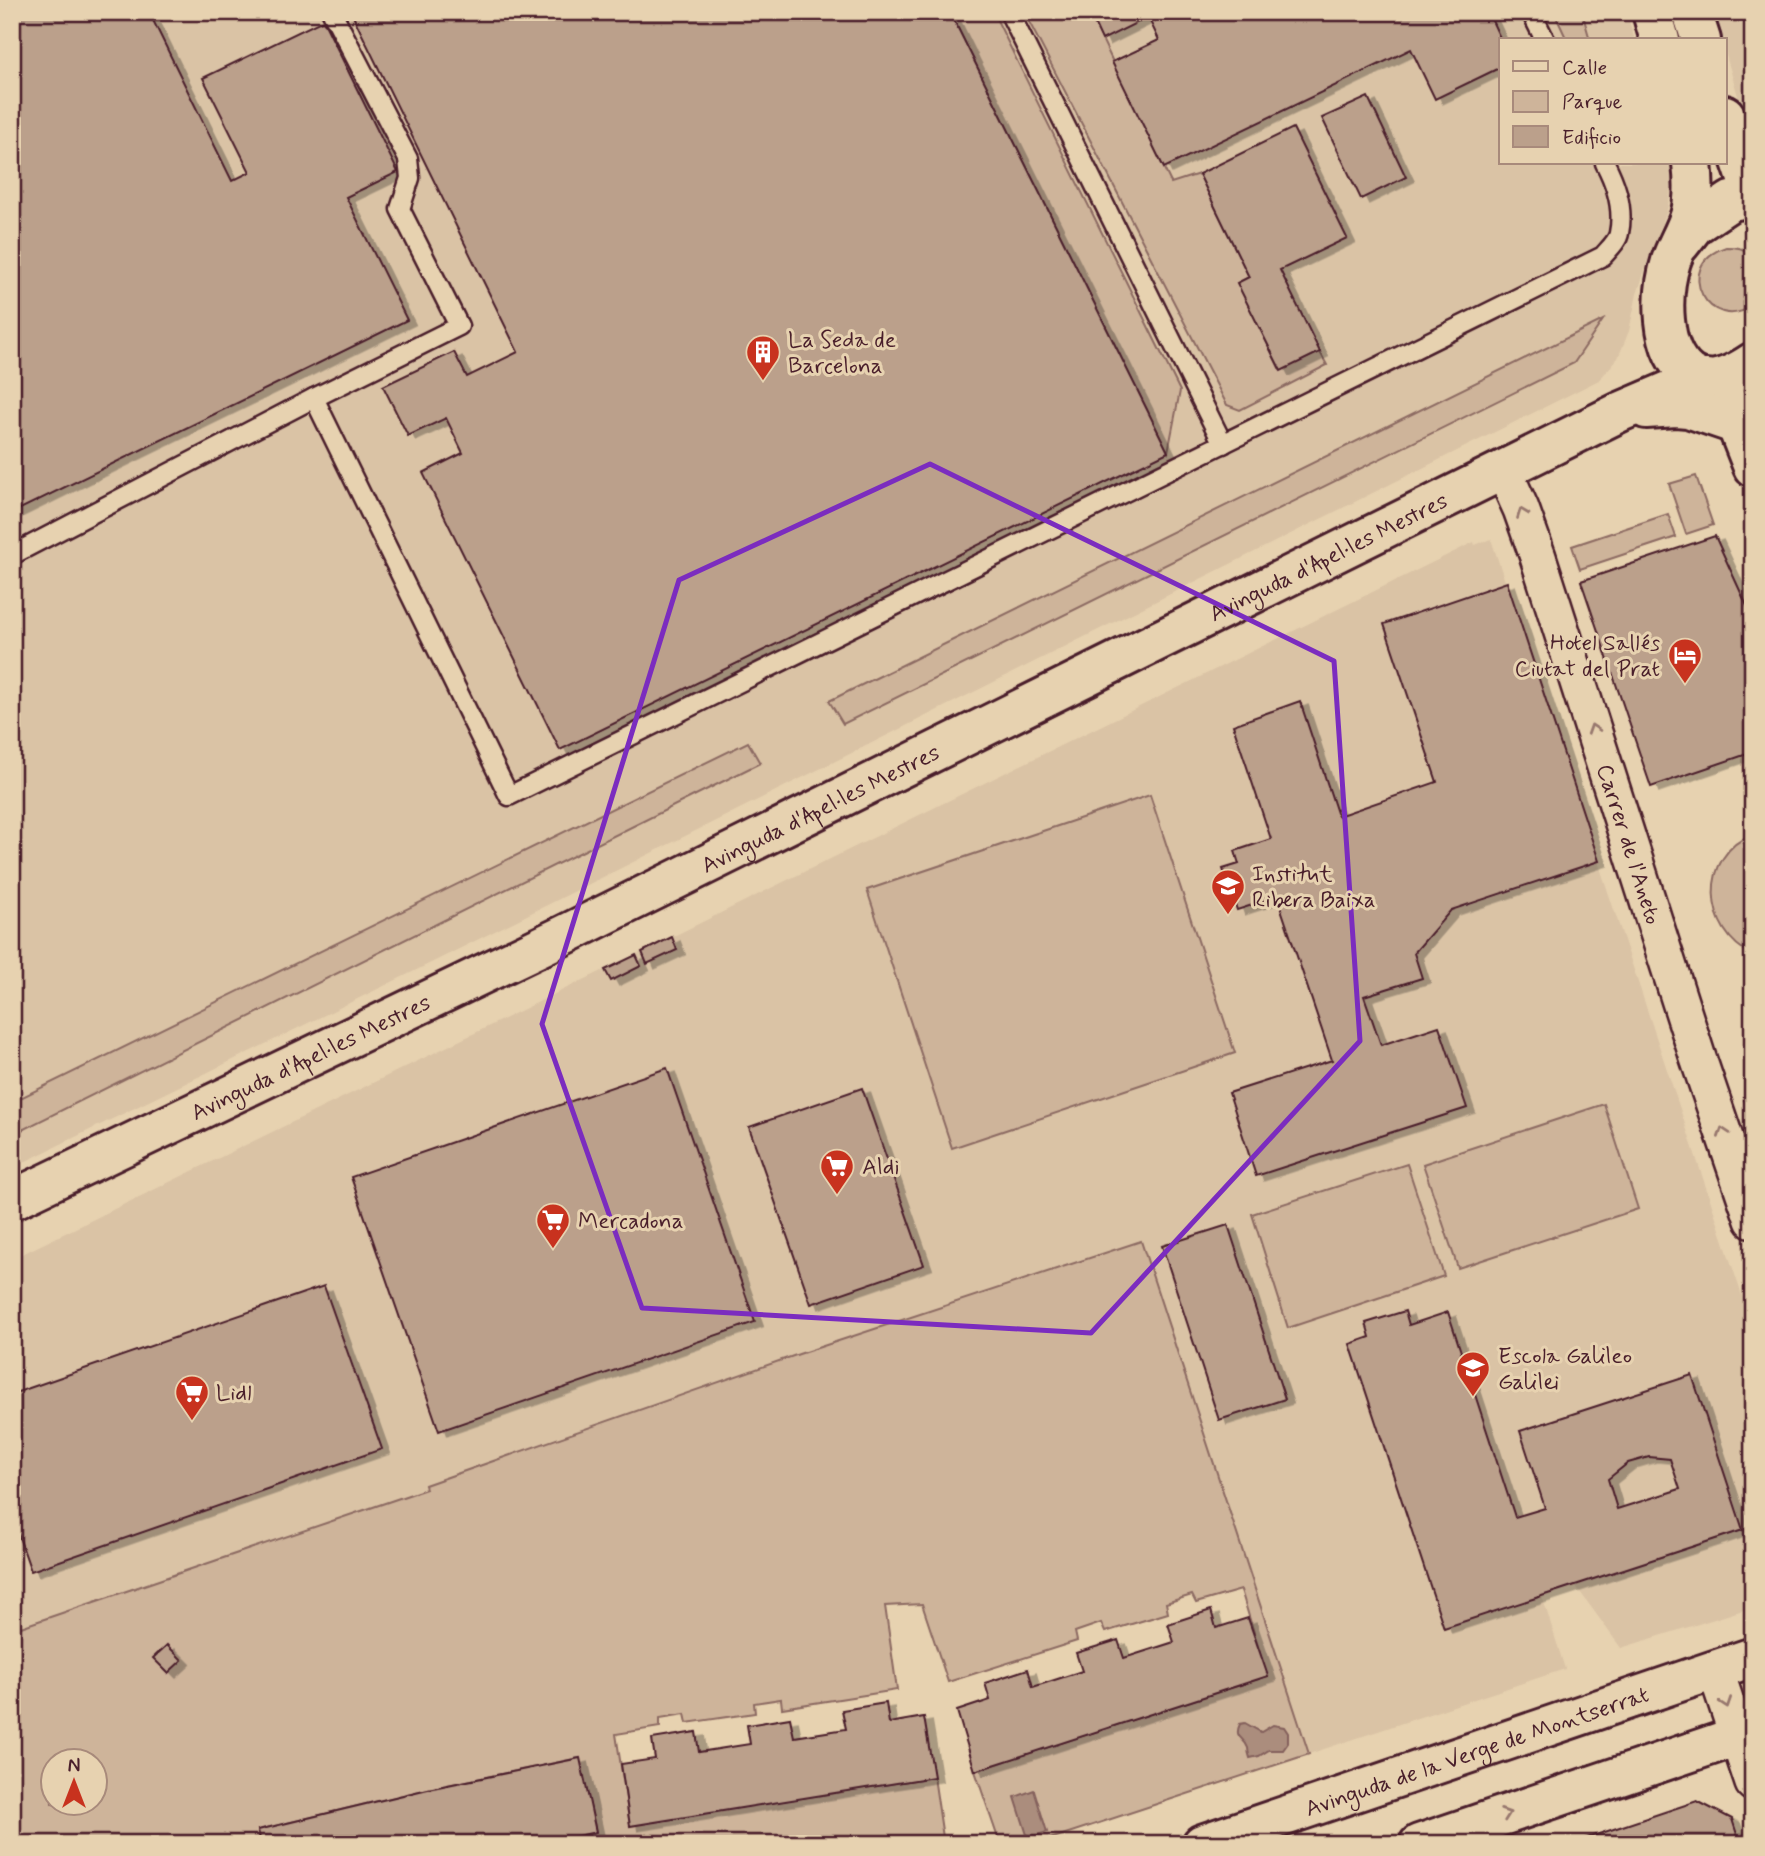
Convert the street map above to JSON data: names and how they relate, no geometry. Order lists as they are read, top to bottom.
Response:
{
  "streets": {
    "street": ["Avinguda d'Apel·les Mestres", "Carrer de l'Aneto", "Avinguda de la Verge de Montserrat"]
  },
  "crossings": [
    ["Avinguda d'Apel·les Mestres", "Carrer de l'Aneto"]
  ],
  "one_way": ["Carrer de l'Aneto"],
  "places": {
    "building": ["La Seda de Barcelona"],
    "hotel": ["Hotel Sallés Ciutat del Prat"],
    "school or university": ["Institut Ribera Baixa", "Escola Galileo Galilei"],
    "supermarket": ["Aldi", "Mercadona", "Lidl"]
  },
  "legend": ["Calle", "Parque", "Edificio"],
  "north": "top"
}
